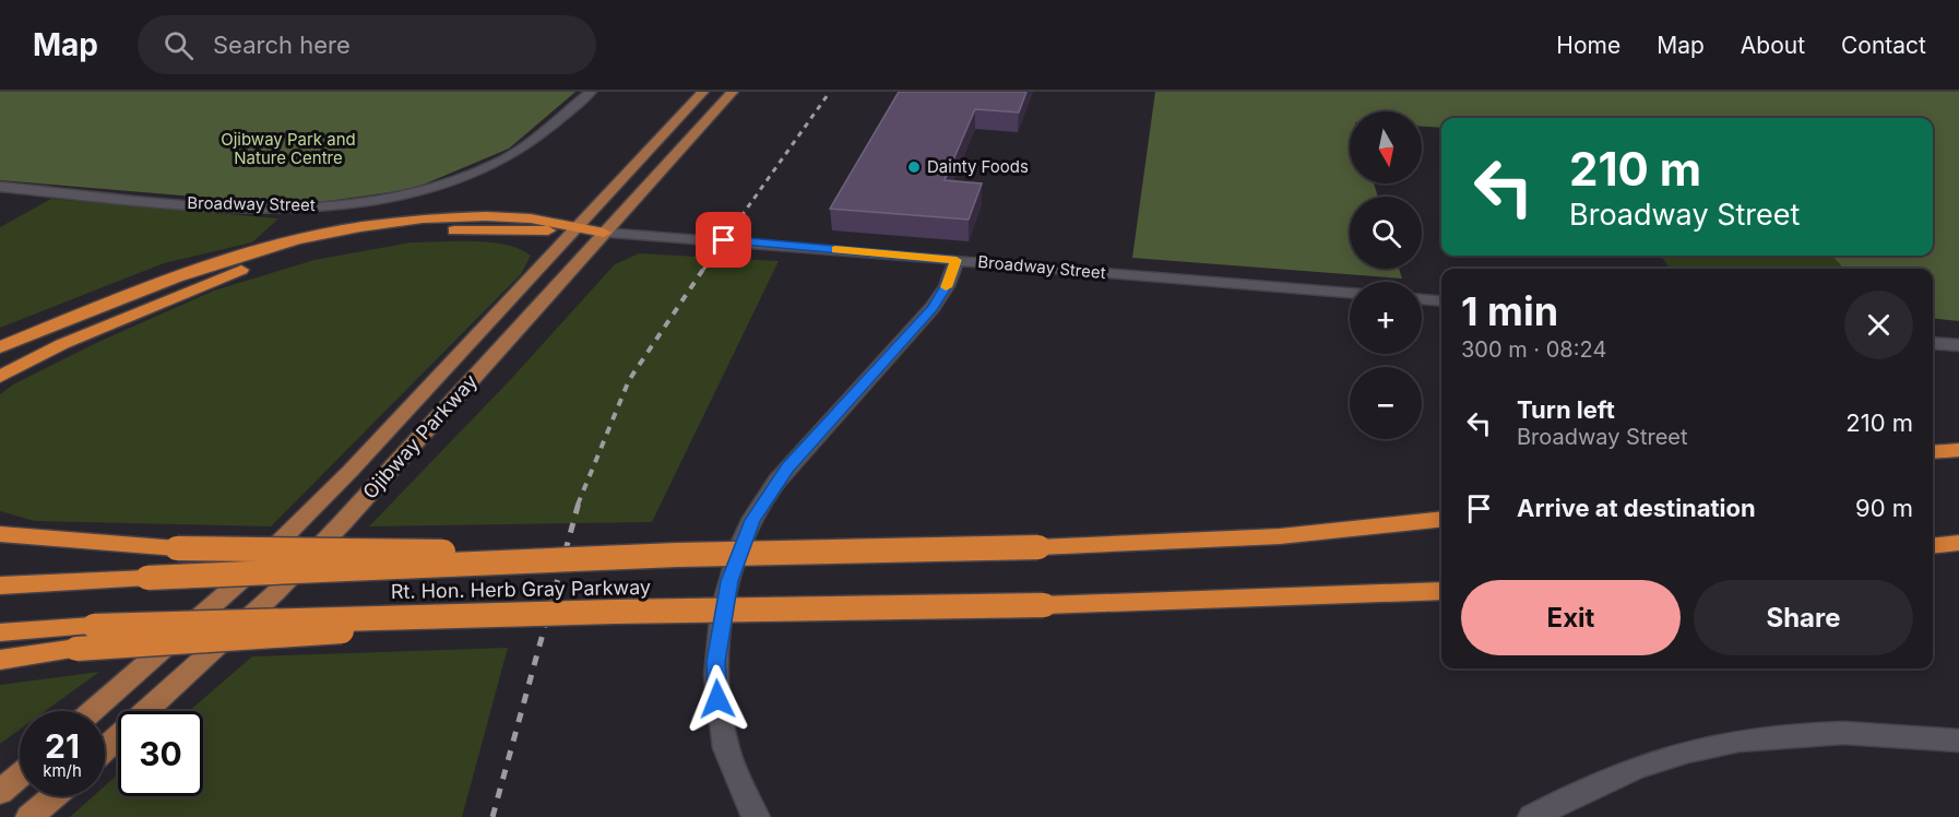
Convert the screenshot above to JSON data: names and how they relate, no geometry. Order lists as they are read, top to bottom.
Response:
{
  "streets": {
    "highway": ["Rt. Hon. Herb Gray Parkway"],
    "main road": ["Ojibway Parkway"],
    "street": ["Broadway Street"]
  },
  "crossings": [
    ["Broadway Street", "Ojibway Parkway"]
  ],
  "parks": ["Ojibway Park and Nature Centre"],
  "places": ["Dainty Foods"],
  "north": "bottom",
  "page": {
    "header": "Map",
    "search": "Search here",
    "nav": [
      "Home",
      "Map",
      "About",
      "Contact"
    ],
    "map_buttons": ["+", "−"],
    "turn": ["210 m", "Broadway Street"],
    "heading": ["1 min", "300 m · 08:24"],
    "list": [
      {
        "name": "Turn left",
        "note": "Broadway Street",
        "value": "210 m"
      },
      {
        "name": "Arrive at destination",
        "value": "90 m"
      }
    ],
    "buttons": ["Exit", "Share"],
    "speed": "21 km/h",
    "limit": "30"
  }
}
